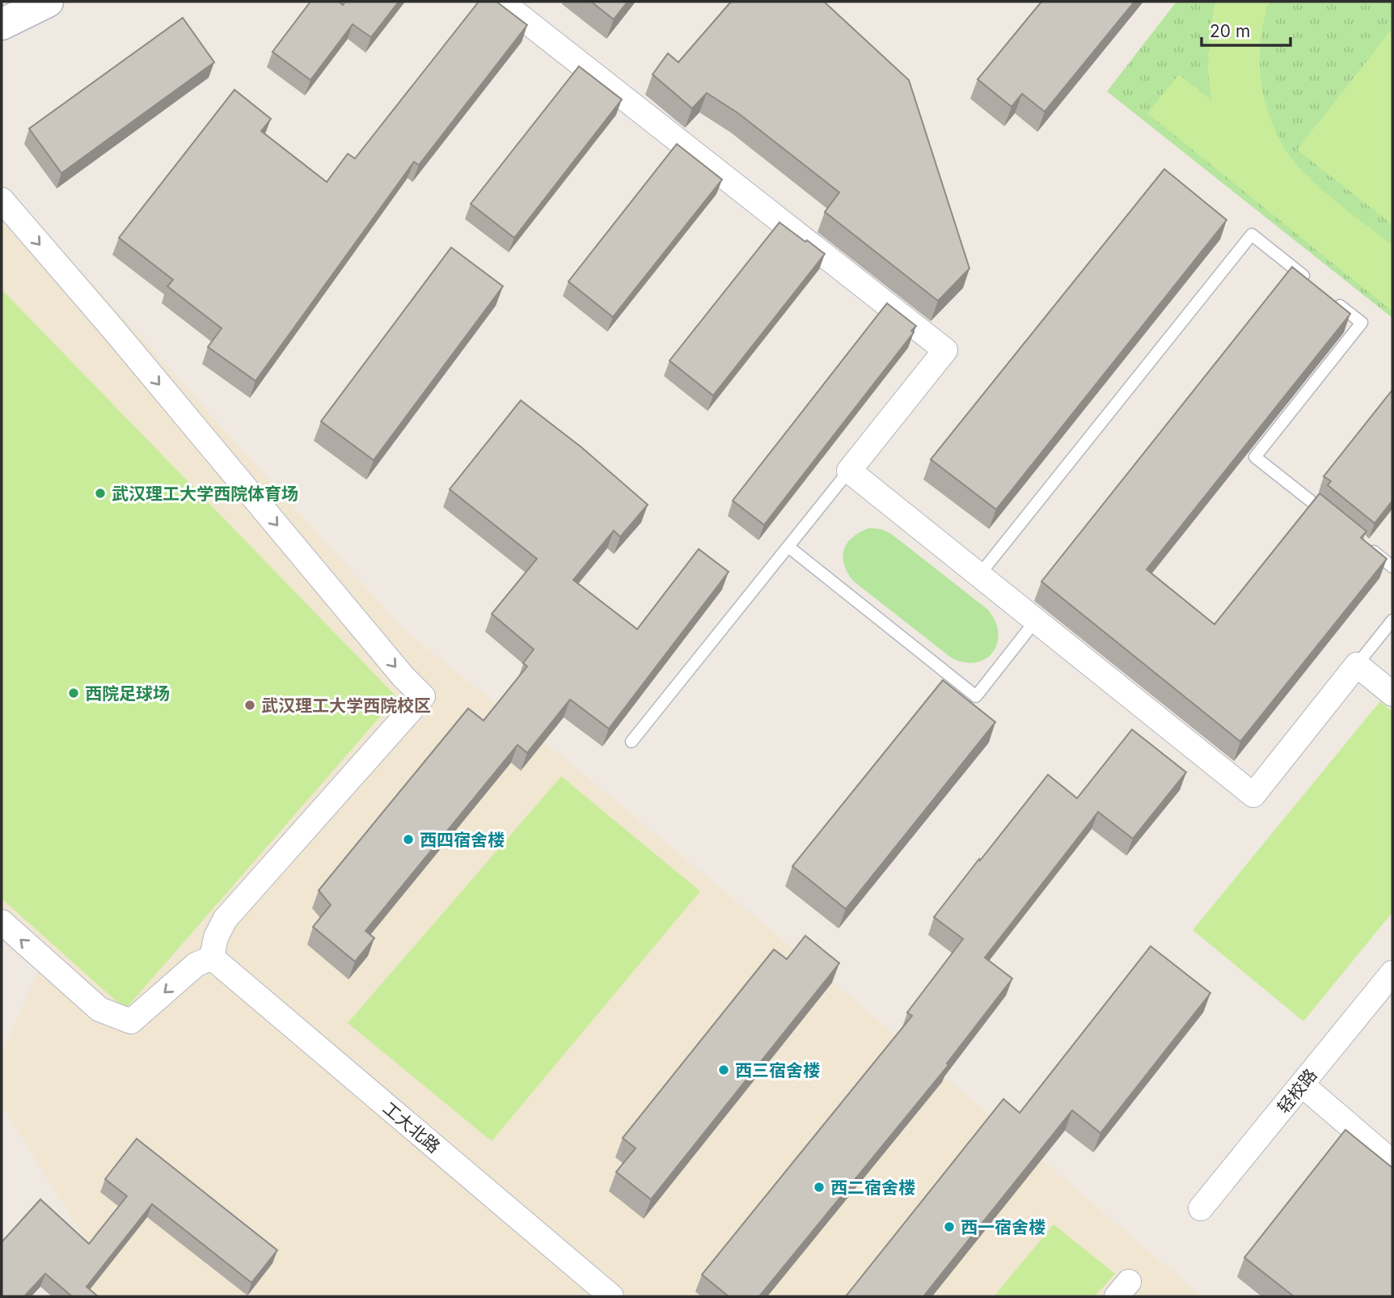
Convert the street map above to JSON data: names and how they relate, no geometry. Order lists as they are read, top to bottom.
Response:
{
  "streets": {
    "street": ["轻校路", "工大北路"]
  },
  "places": [
    "武汉理工大学西院体育场",
    "西院足球场",
    "武汉理工大学西院校区",
    "西四宿舍楼",
    "西三宿舍楼",
    "西二宿舍楼",
    "西一宿舍楼"
  ],
  "scale_bar": "20 m"
}
